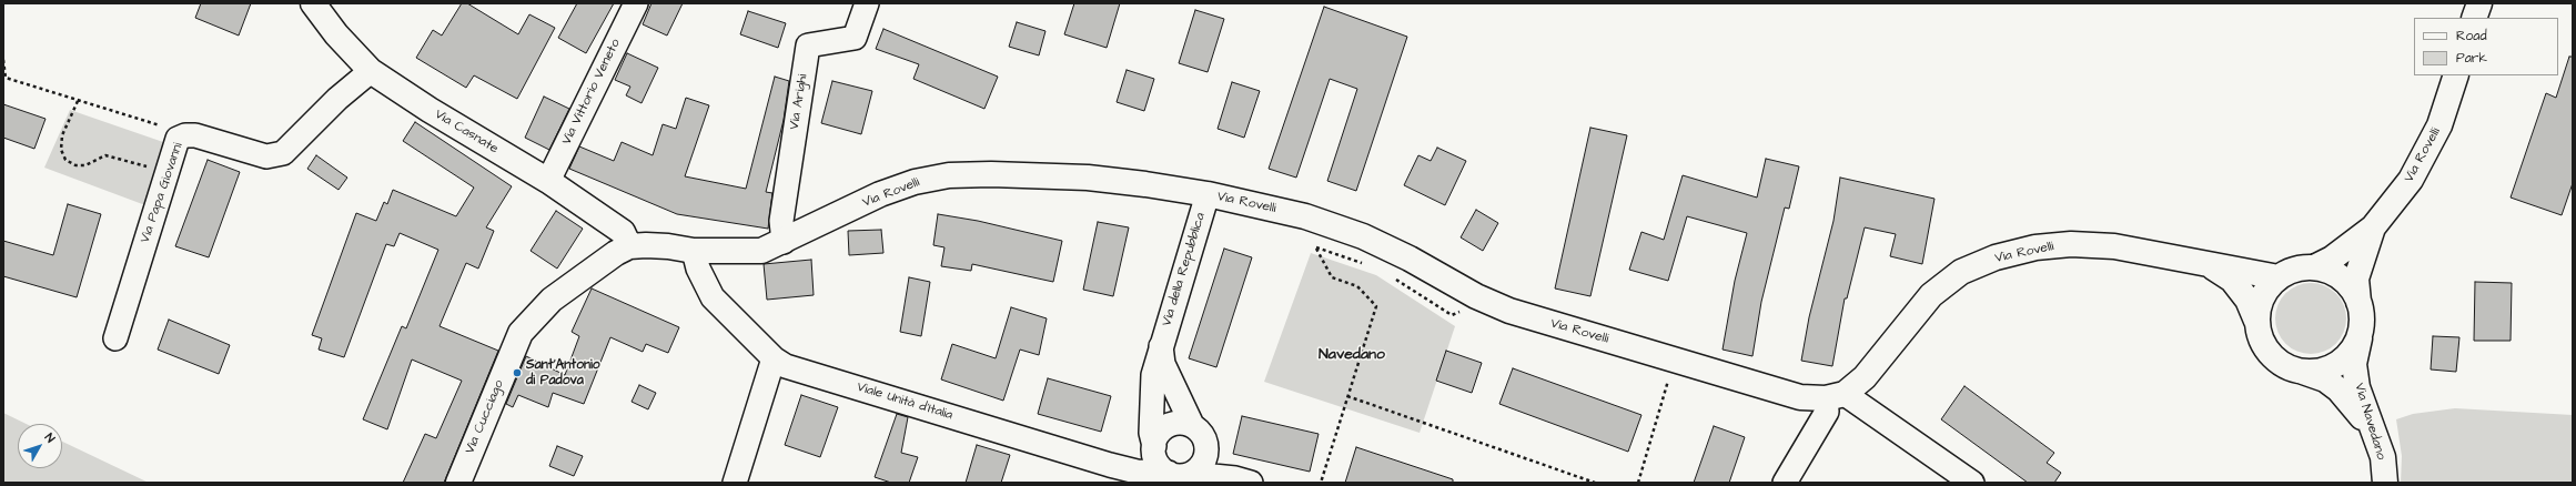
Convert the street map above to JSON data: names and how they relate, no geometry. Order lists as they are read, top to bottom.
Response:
{
  "streets": {
    "street": [
      "Via Vittorio Veneto",
      "Via Arighi",
      "Via Casnate",
      "Via Rovelli",
      "Via Papa Giovanni",
      "Via della Repubblica",
      "Viale Unità d'Italia",
      "Via Cucciago",
      "Via Navedano"
    ]
  },
  "crossings": [
    ["Via Vittorio Veneto", "Via Casnate"],
    ["Via Arighi", "Via Rovelli"],
    ["Via Casnate", "Via Rovelli"],
    ["Via Casnate", "Via Papa Giovanni"],
    ["Via Casnate", "Via Cucciago"],
    ["Via Rovelli", "Via della Repubblica"],
    ["Via Rovelli", "Viale Unità d'Italia"],
    ["Via Rovelli", "Via Cucciago"],
    ["Via Rovelli", "Via Navedano"],
    ["Via della Repubblica", "Viale Unità d'Italia"]
  ],
  "districts": ["Navedano"],
  "places": ["Sant'Antonio di Padova"],
  "legend": ["Road", "Park"],
  "north": "top right"
}
